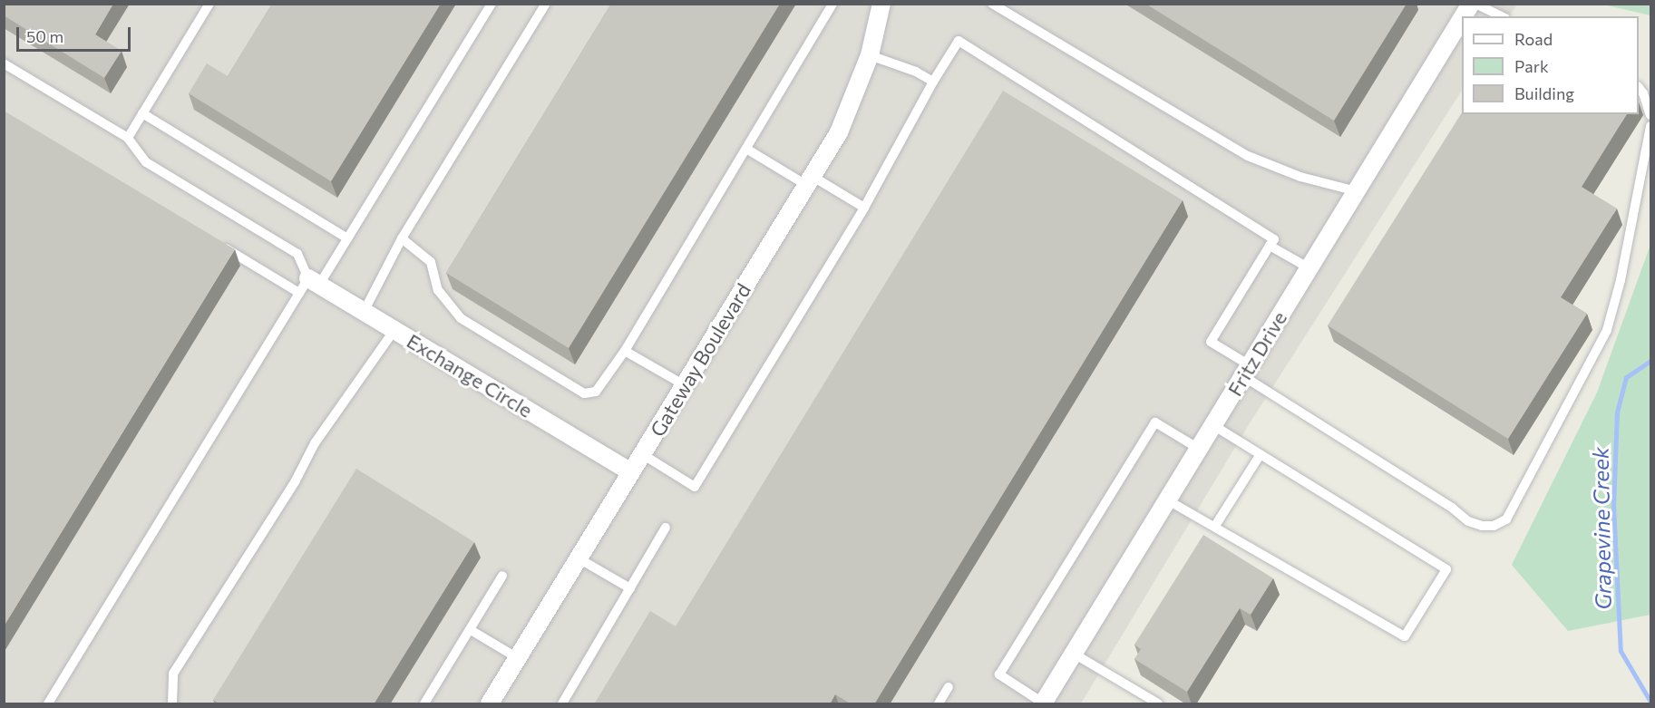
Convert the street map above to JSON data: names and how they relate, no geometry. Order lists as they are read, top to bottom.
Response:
{
  "streets": {
    "street": ["Fritz Drive", "Gateway Boulevard", "Exchange Circle"]
  },
  "crossings": [
    ["Gateway Boulevard", "Exchange Circle"]
  ],
  "water": ["Grapevine Creek"],
  "legend": ["Road", "Park", "Building"],
  "scale_bar": "50 m"
}
